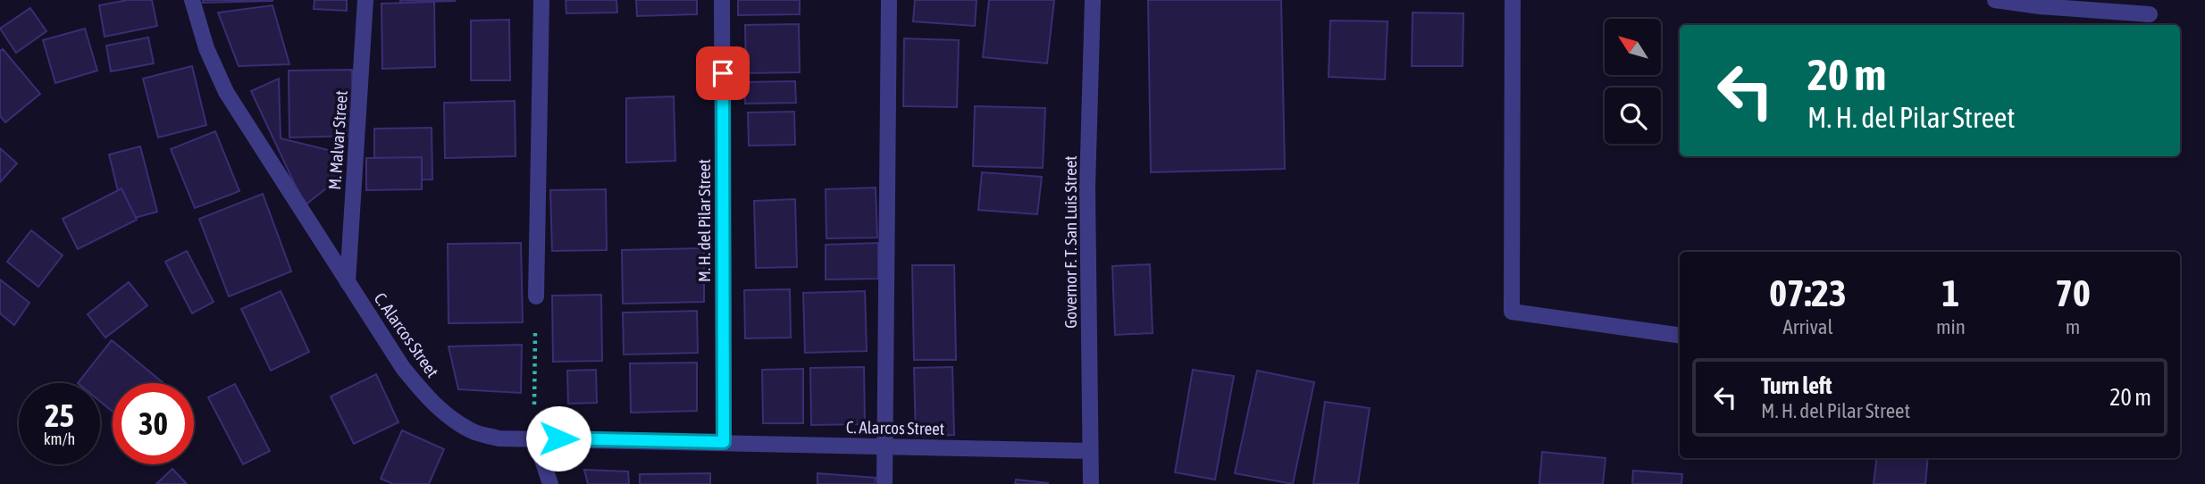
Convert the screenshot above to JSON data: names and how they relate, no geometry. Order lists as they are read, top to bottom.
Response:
{
  "streets": {
    "street": [
      "M. Malvar Street",
      "M. H. del Pilar Street",
      "Governor F. T. San Luis Street",
      "C. Alarcos Street"
    ]
  },
  "crossings": [
    ["M. Malvar Street", "C. Alarcos Street"],
    ["M. H. del Pilar Street", "C. Alarcos Street"],
    ["Governor F. T. San Luis Street", "C. Alarcos Street"]
  ],
  "north": "top left",
  "page": {
    "turn": ["20 m", "M. H. del Pilar Street"],
    "eta": [
      "07:23",
      "Arrival",
      "1",
      "min",
      "70",
      "m"
    ],
    "list": [
      {
        "name": "Turn left",
        "note": "M. H. del Pilar Street",
        "value": "20 m"
      }
    ],
    "speed": "25 km/h",
    "limit": "30"
  }
}
